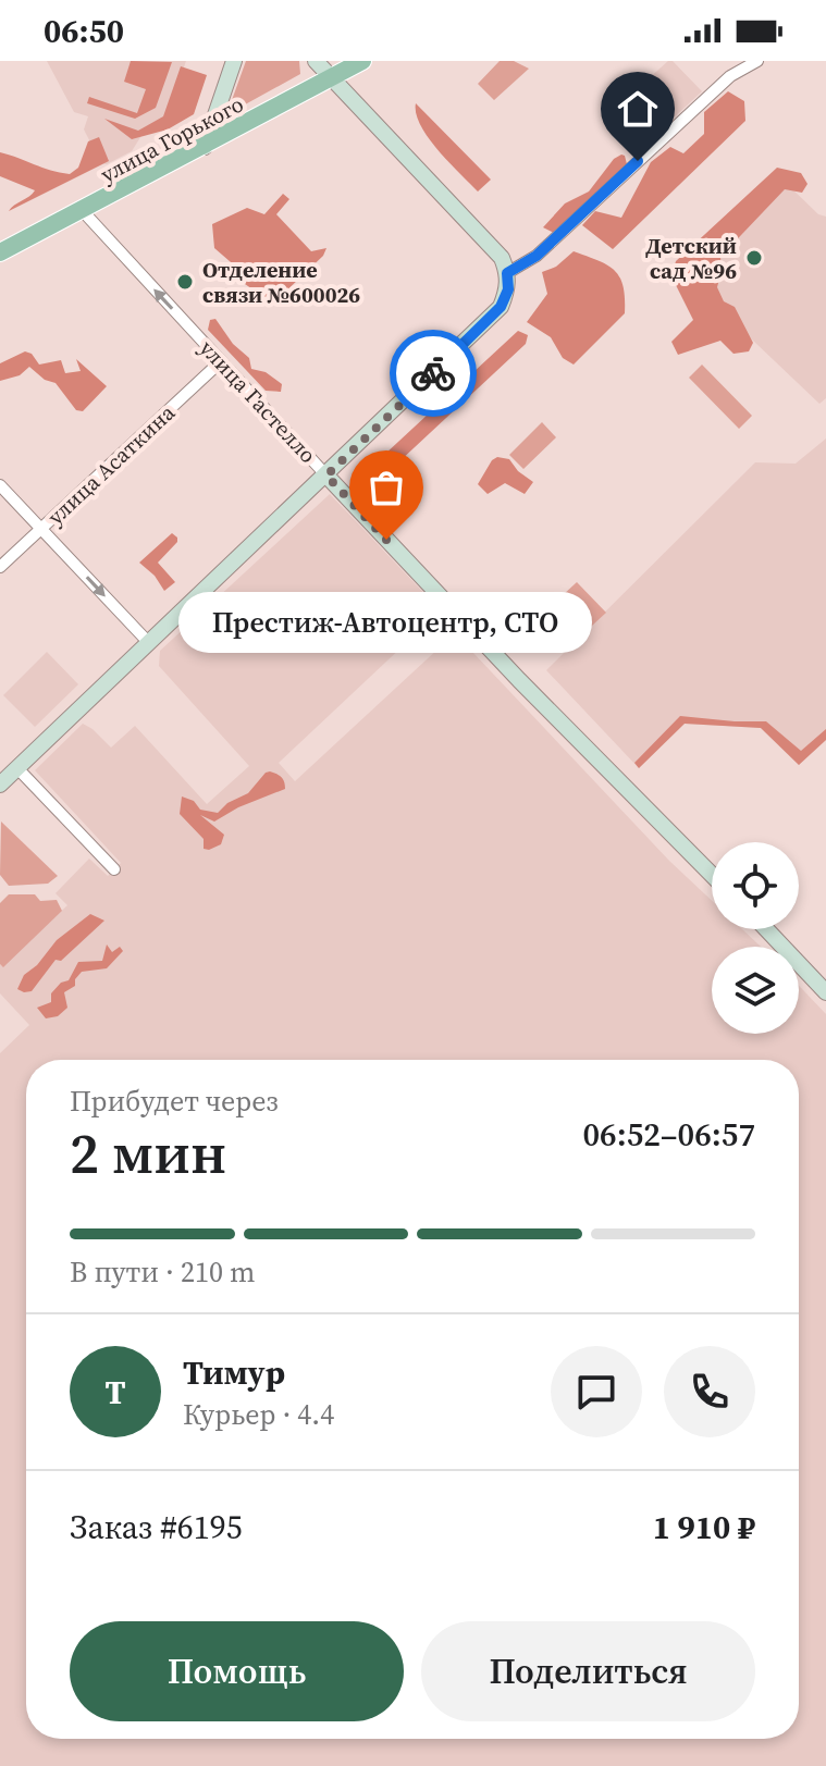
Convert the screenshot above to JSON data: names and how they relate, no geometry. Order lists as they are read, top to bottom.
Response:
{
  "streets": {
    "main road": ["улица Горького", "улица Гастелло"],
    "street": ["улица Асаткина"]
  },
  "crossings": [
    ["улица Горького", "улица Гастелло"],
    ["улица Гастелло", "улица Асаткина"]
  ],
  "places": ["Детский сад №96", "Отделение связи №600026", "Престиж-Автоцентр, СТО"],
  "page": {
    "status": "06:50",
    "bubble": "Престиж-Автоцентр, СТО",
    "heading": ["2 мин", "Прибудет через", "06:52–06:57"],
    "panel": [
      "Тимур",
      "Курьер · 4.4",
      "Заказ #6195",
      "1 910 ₽"
    ],
    "bar": "В пути · 210 m",
    "round": "Т",
    "buttons": ["Помощь", "Поделиться"]
  }
}
